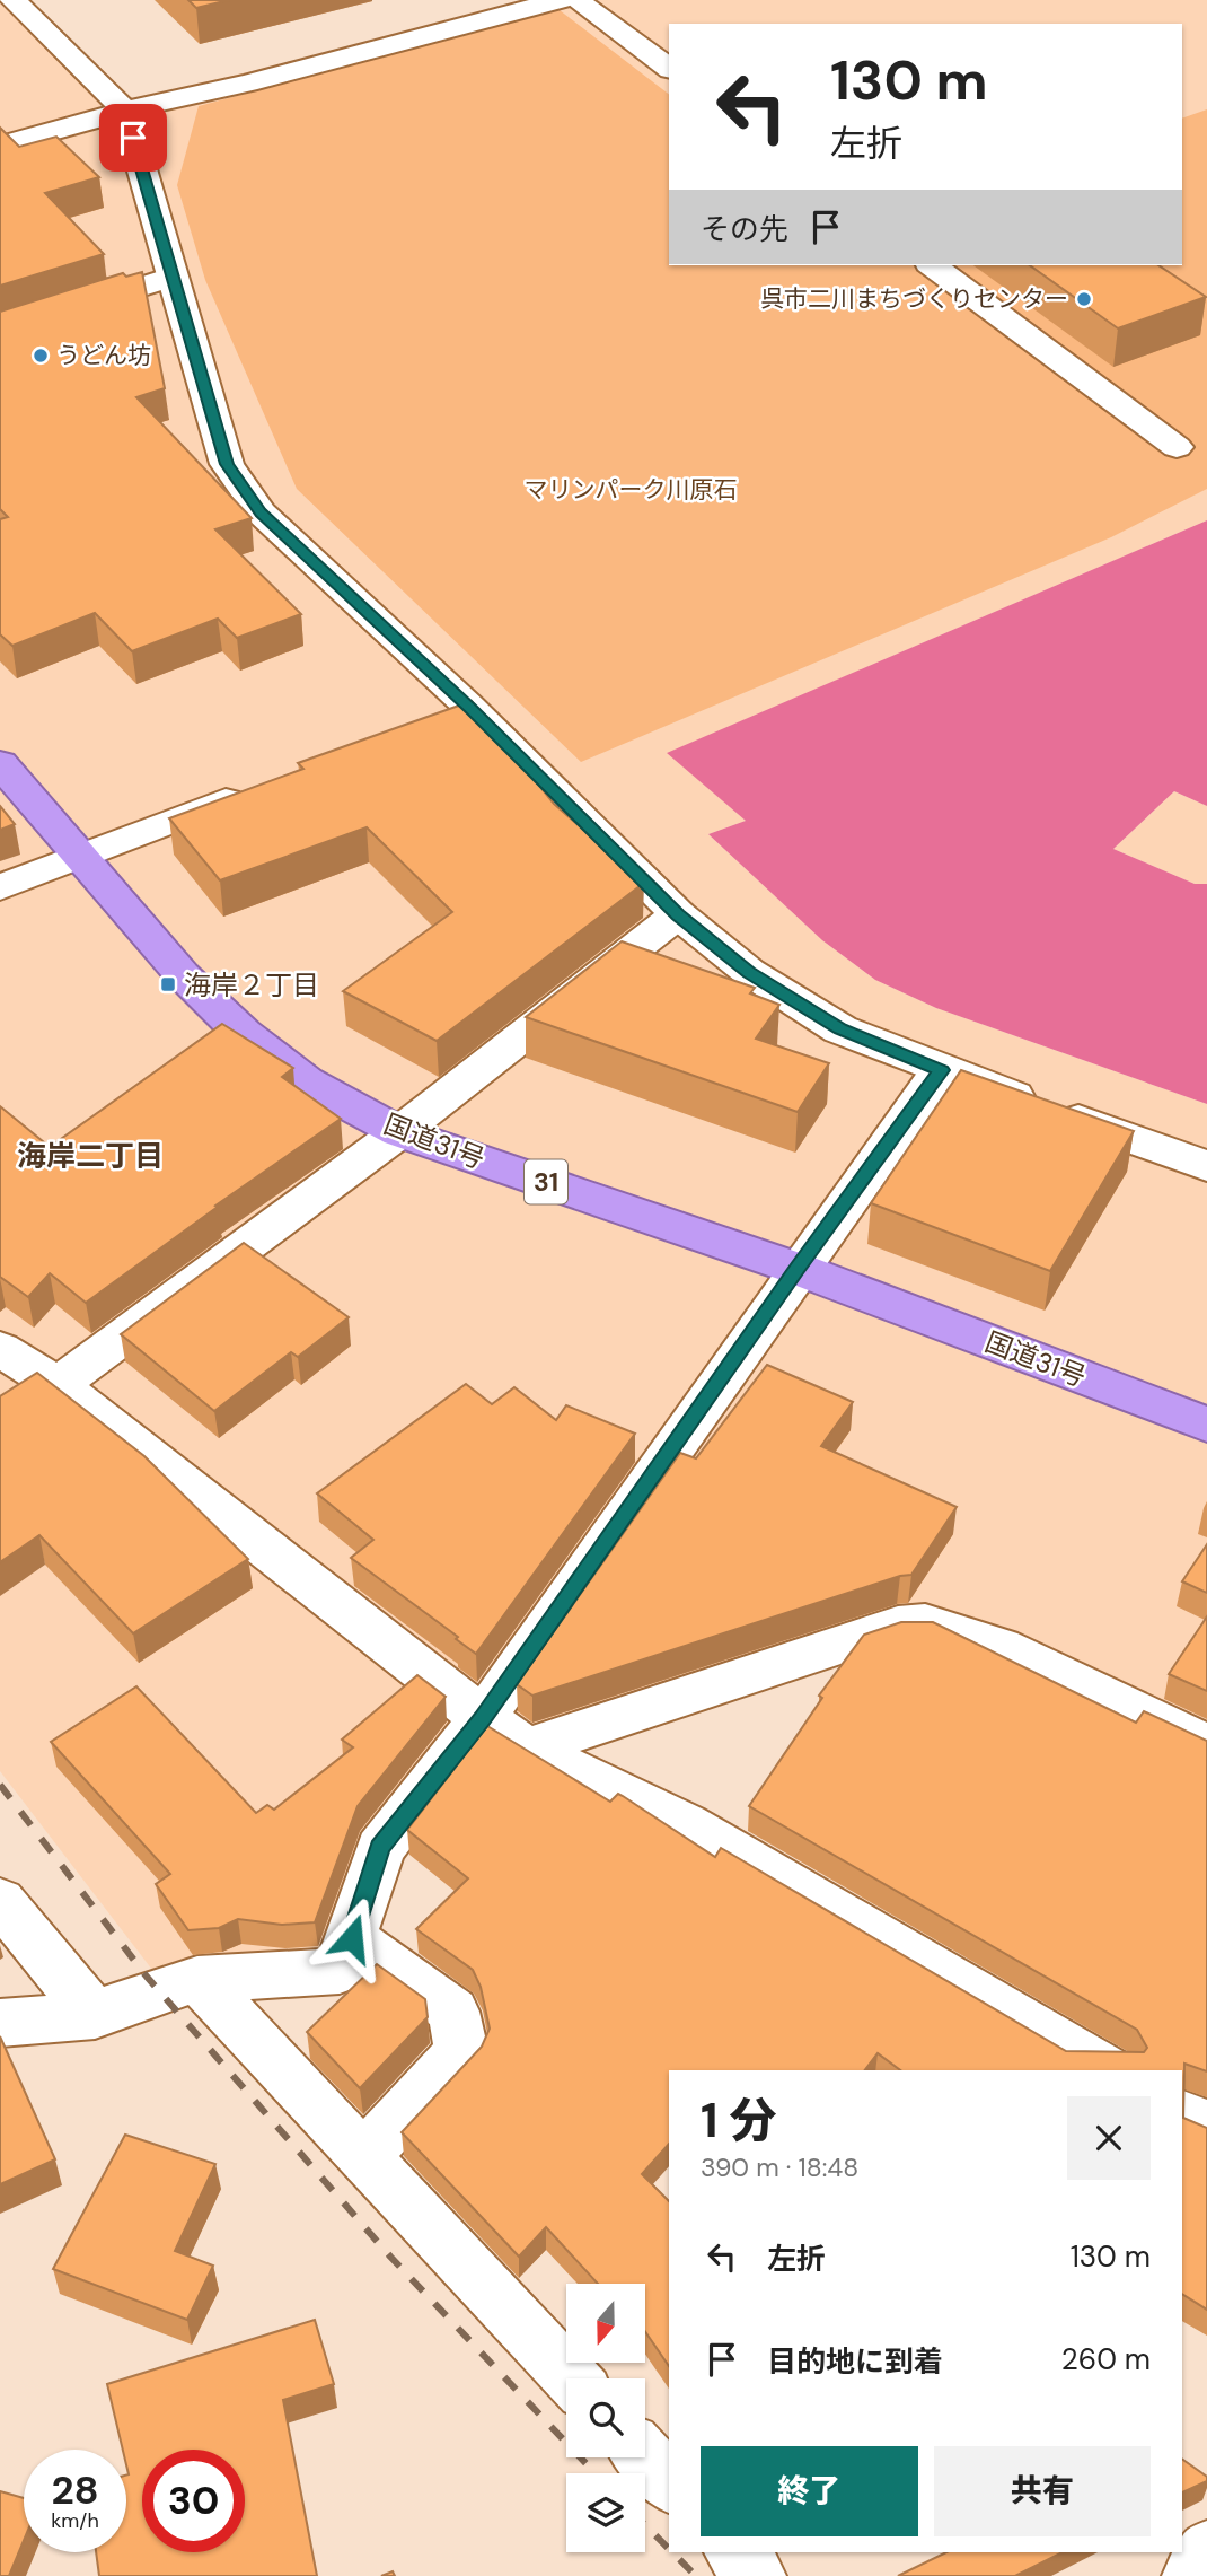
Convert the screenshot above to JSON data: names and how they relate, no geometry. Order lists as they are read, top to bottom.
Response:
{
  "streets": {
    "highway": ["国道31号", "31"]
  },
  "districts": ["海岸二丁目"],
  "parks": ["マリンパーク川原石"],
  "places": {
    "other": ["呉市二川まちづくりセンター", "うどん坊"],
    "transit": ["海岸２丁目"]
  },
  "north": "bottom",
  "page": {
    "turn": ["130 m", "左折"],
    "then": "その先",
    "heading": ["1 分", "390 m · 18:48"],
    "list": [
      {
        "name": "左折",
        "value": "130 m"
      },
      {
        "name": "目的地に到着",
        "value": "260 m"
      }
    ],
    "buttons": ["終了", "共有"],
    "speed": "28 km/h",
    "limit": "30"
  }
}
